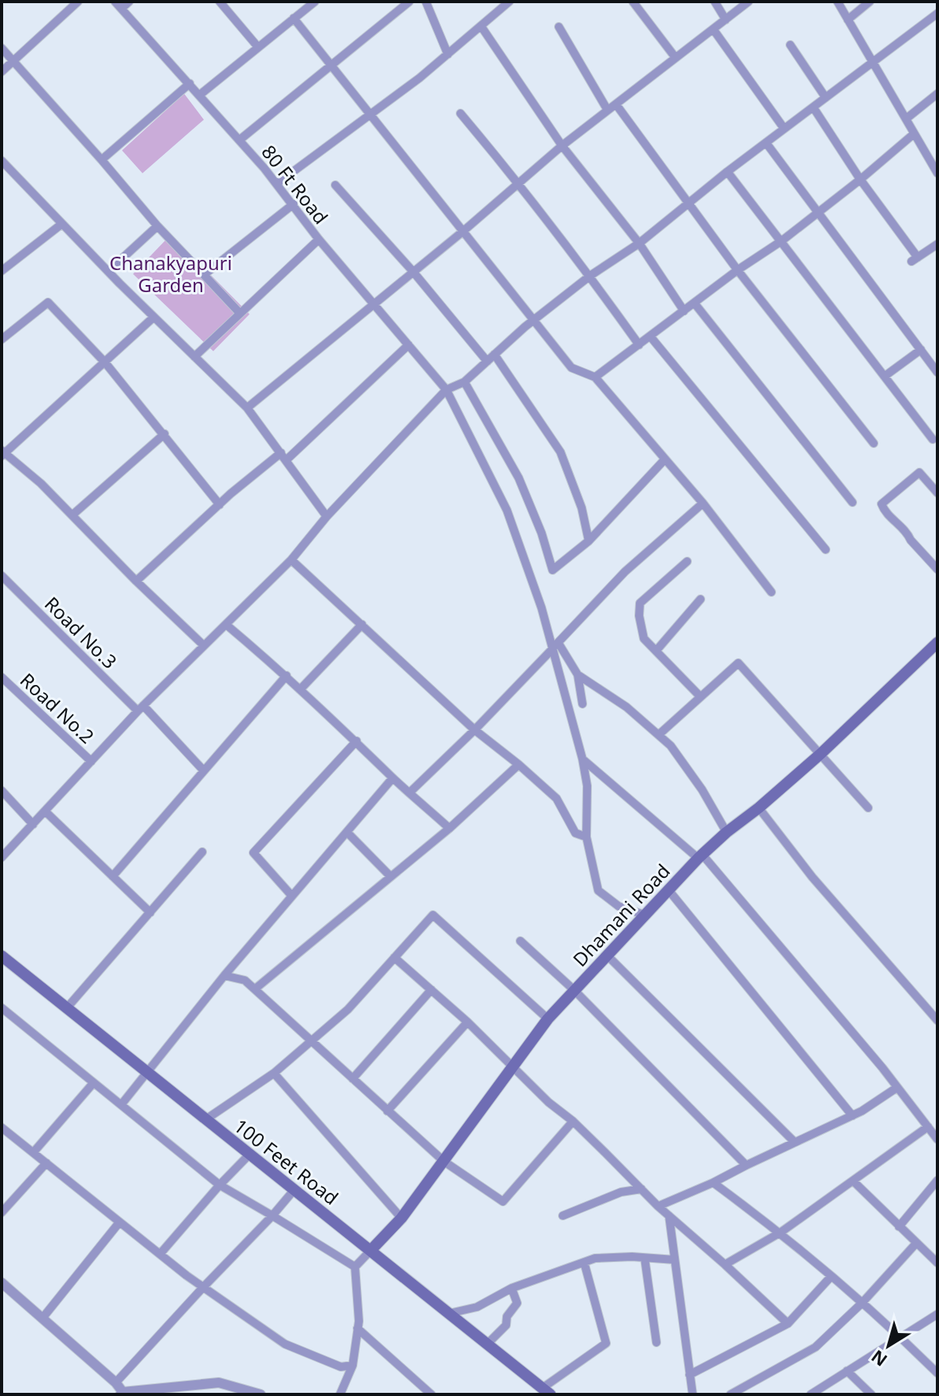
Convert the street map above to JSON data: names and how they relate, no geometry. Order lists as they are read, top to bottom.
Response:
{
  "streets": {
    "main road": ["Dhamani Road", "100 Feet Road"],
    "street": ["80 Ft Road", "Road No.3", "Road No.2"]
  },
  "crossings": [
    ["80 Ft Road", "Dhamani Road"],
    ["Dhamani Road", "100 Feet Road"]
  ],
  "parks": ["Chanakyapuri Garden"],
  "north": "bottom left"
}
